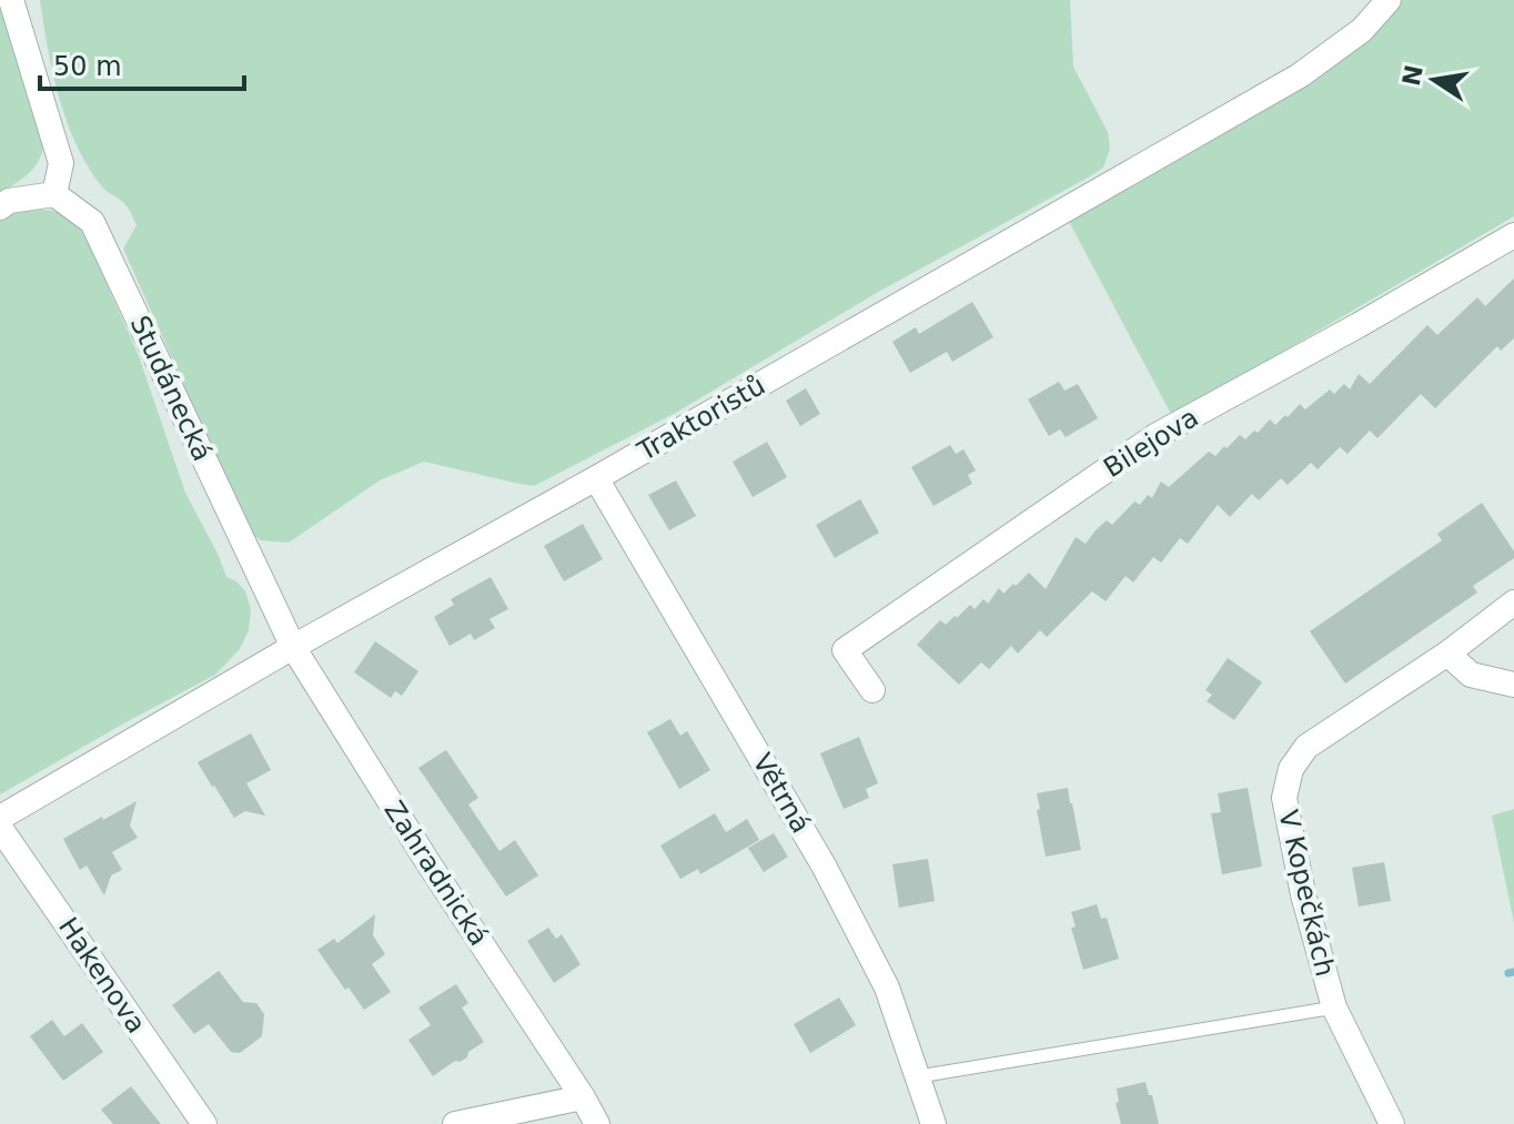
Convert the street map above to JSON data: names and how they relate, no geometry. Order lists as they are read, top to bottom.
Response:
{
  "streets": {
    "street": [
      "Studánecká",
      "Traktoristů",
      "Bilejova",
      "Větrná",
      "Zahradnická",
      "V Kopečkách",
      "Hakenova"
    ]
  },
  "crossings": [
    ["Studánecká", "Traktoristů"],
    ["Studánecká", "Zahradnická"],
    ["Traktoristů", "Větrná"],
    ["Traktoristů", "Zahradnická"]
  ],
  "scale_bar": "50 m",
  "north": "left"
}
